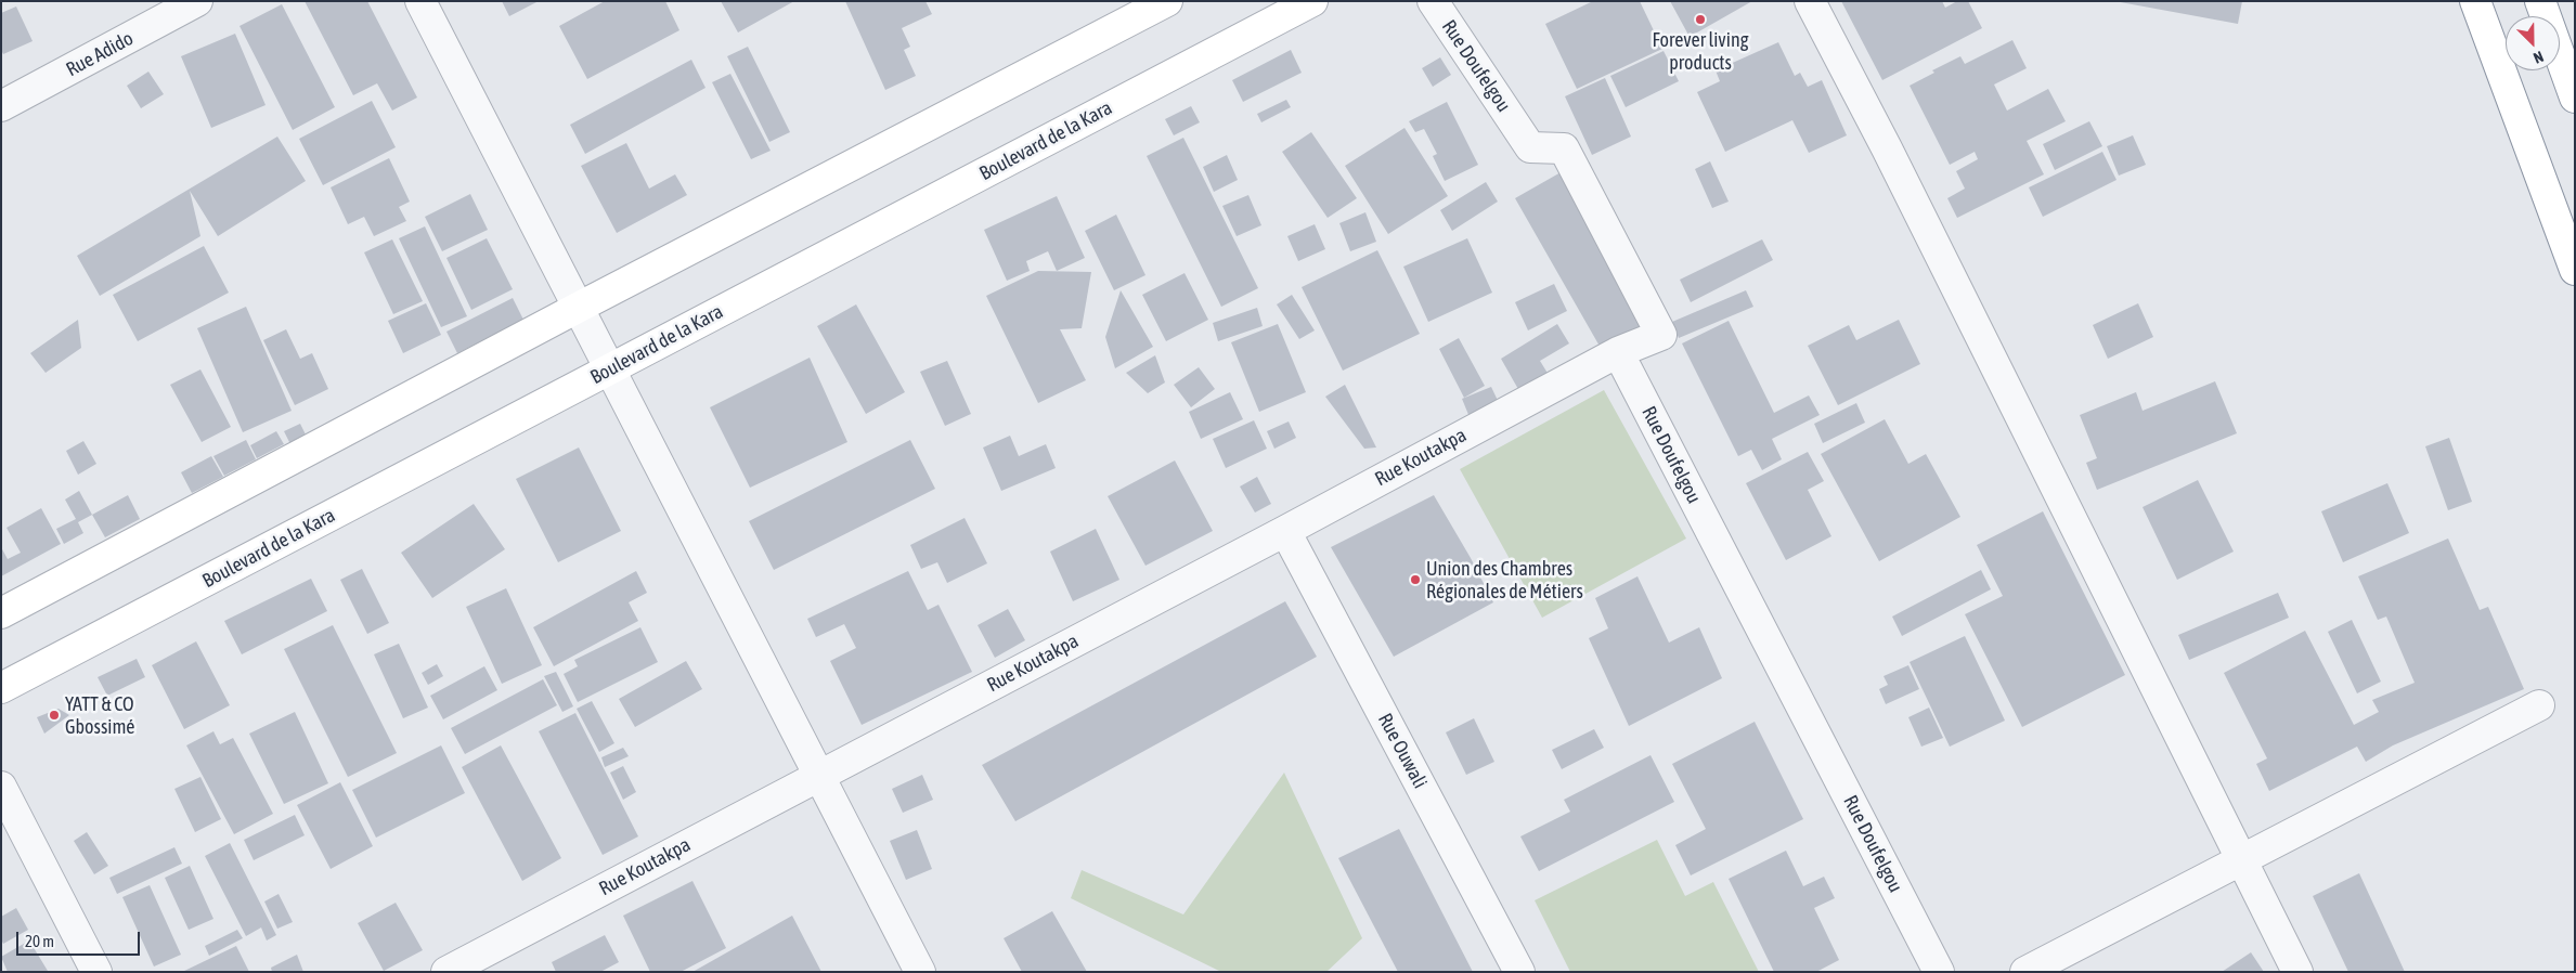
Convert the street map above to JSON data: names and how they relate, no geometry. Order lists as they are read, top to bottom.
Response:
{
  "streets": {
    "main road": ["Boulevard de la Kara"],
    "street": [
      "Rue Adido",
      "Rue Doufelgou",
      "Rue Koutakpa",
      "Rue Ouwali"
    ]
  },
  "crossings": [
    ["Rue Doufelgou", "Rue Koutakpa"],
    ["Rue Koutakpa", "Rue Ouwali"]
  ],
  "places": ["Forever living products", "Union des Chambres Régionales de Métiers", "YATT & CO Gbossimé"],
  "scale_bar": "20 m",
  "north": "bottom right"
}
